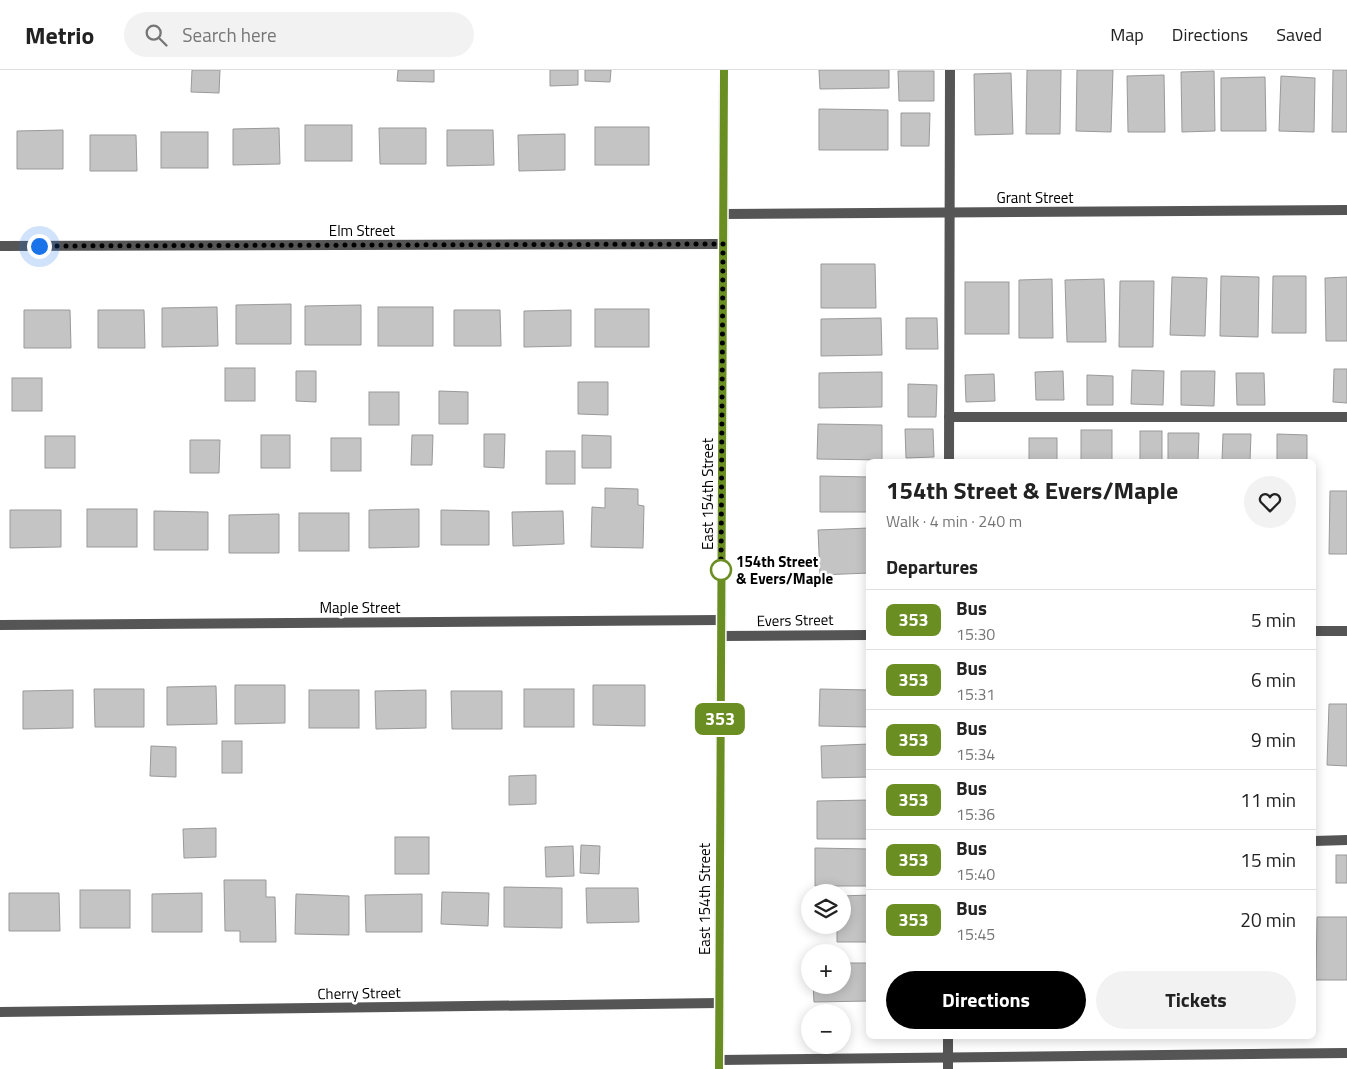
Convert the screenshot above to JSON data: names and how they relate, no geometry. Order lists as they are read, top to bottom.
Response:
{
  "streets": {
    "street": [
      "Grant Street",
      "Elm Street",
      "East 154th Street",
      "Maple Street",
      "Evers Street",
      "Cherry Street"
    ]
  },
  "crossings": [
    ["Grant Street", "East 154th Street"],
    ["Elm Street", "East 154th Street"],
    ["East 154th Street", "Maple Street"],
    ["East 154th Street", "Evers Street"],
    ["East 154th Street", "Cherry Street"]
  ],
  "places": ["154th Street & Evers/Maple"],
  "lines": ["bus line 353"],
  "page": {
    "header": "Metrio",
    "search": "Search here",
    "nav": ["Map", "Directions", "Saved"],
    "on_map": "353",
    "heading": [
      ["154th Street & Evers/Maple", "Walk · 4 min · 240 m"],
      "Departures"
    ],
    "list": [
      {
        "mark": "353",
        "name": "Bus",
        "note": "15:30",
        "value": "5 min"
      },
      {
        "mark": "353",
        "name": "Bus",
        "note": "15:31",
        "value": "6 min"
      },
      {
        "mark": "353",
        "name": "Bus",
        "note": "15:34",
        "value": "9 min"
      },
      {
        "mark": "353",
        "name": "Bus",
        "note": "15:36",
        "value": "11 min"
      },
      {
        "mark": "353",
        "name": "Bus",
        "note": "15:40",
        "value": "15 min"
      },
      {
        "mark": "353",
        "name": "Bus",
        "note": "15:45",
        "value": "20 min"
      }
    ],
    "map_buttons": ["+", "−"],
    "buttons": ["Directions", "Tickets"]
  }
}
